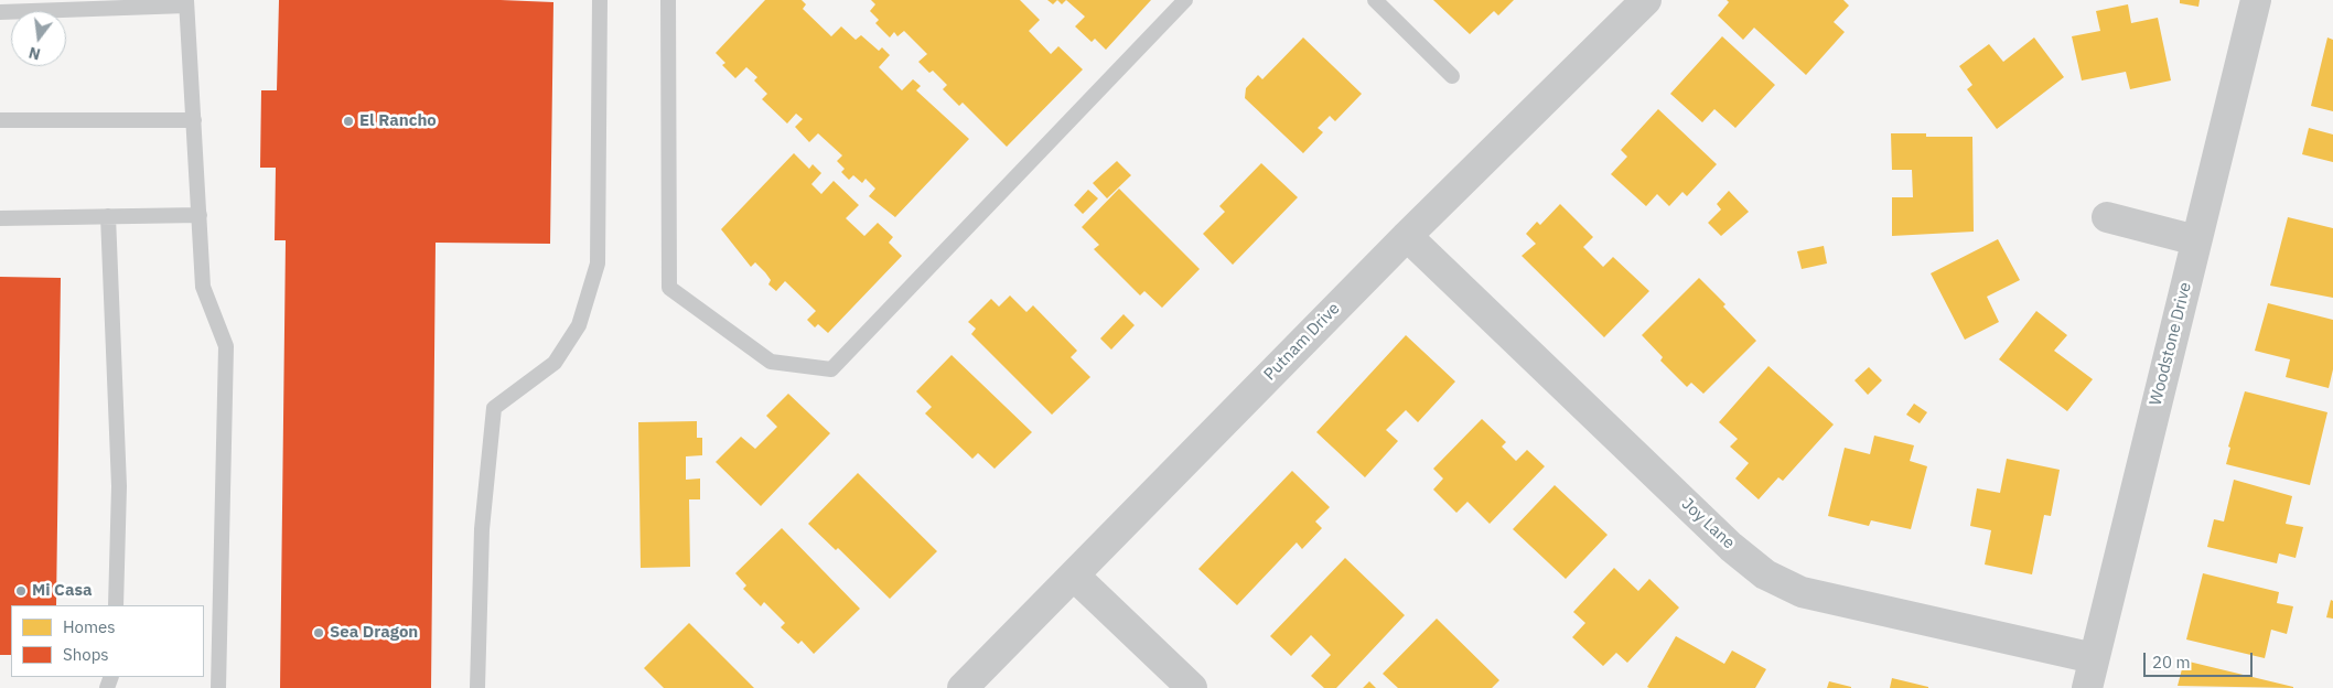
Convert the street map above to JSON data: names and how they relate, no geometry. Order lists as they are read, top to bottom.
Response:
{
  "streets": {
    "street": ["Putnam Drive", "Woodstone Drive", "Joy Lane"]
  },
  "crossings": [
    ["Putnam Drive", "Joy Lane"],
    ["Woodstone Drive", "Joy Lane"]
  ],
  "places": ["El Rancho", "Mi Casa", "Sea Dragon"],
  "legend": ["Homes", "Shops"],
  "scale_bar": "20 m",
  "north": "bottom"
}
